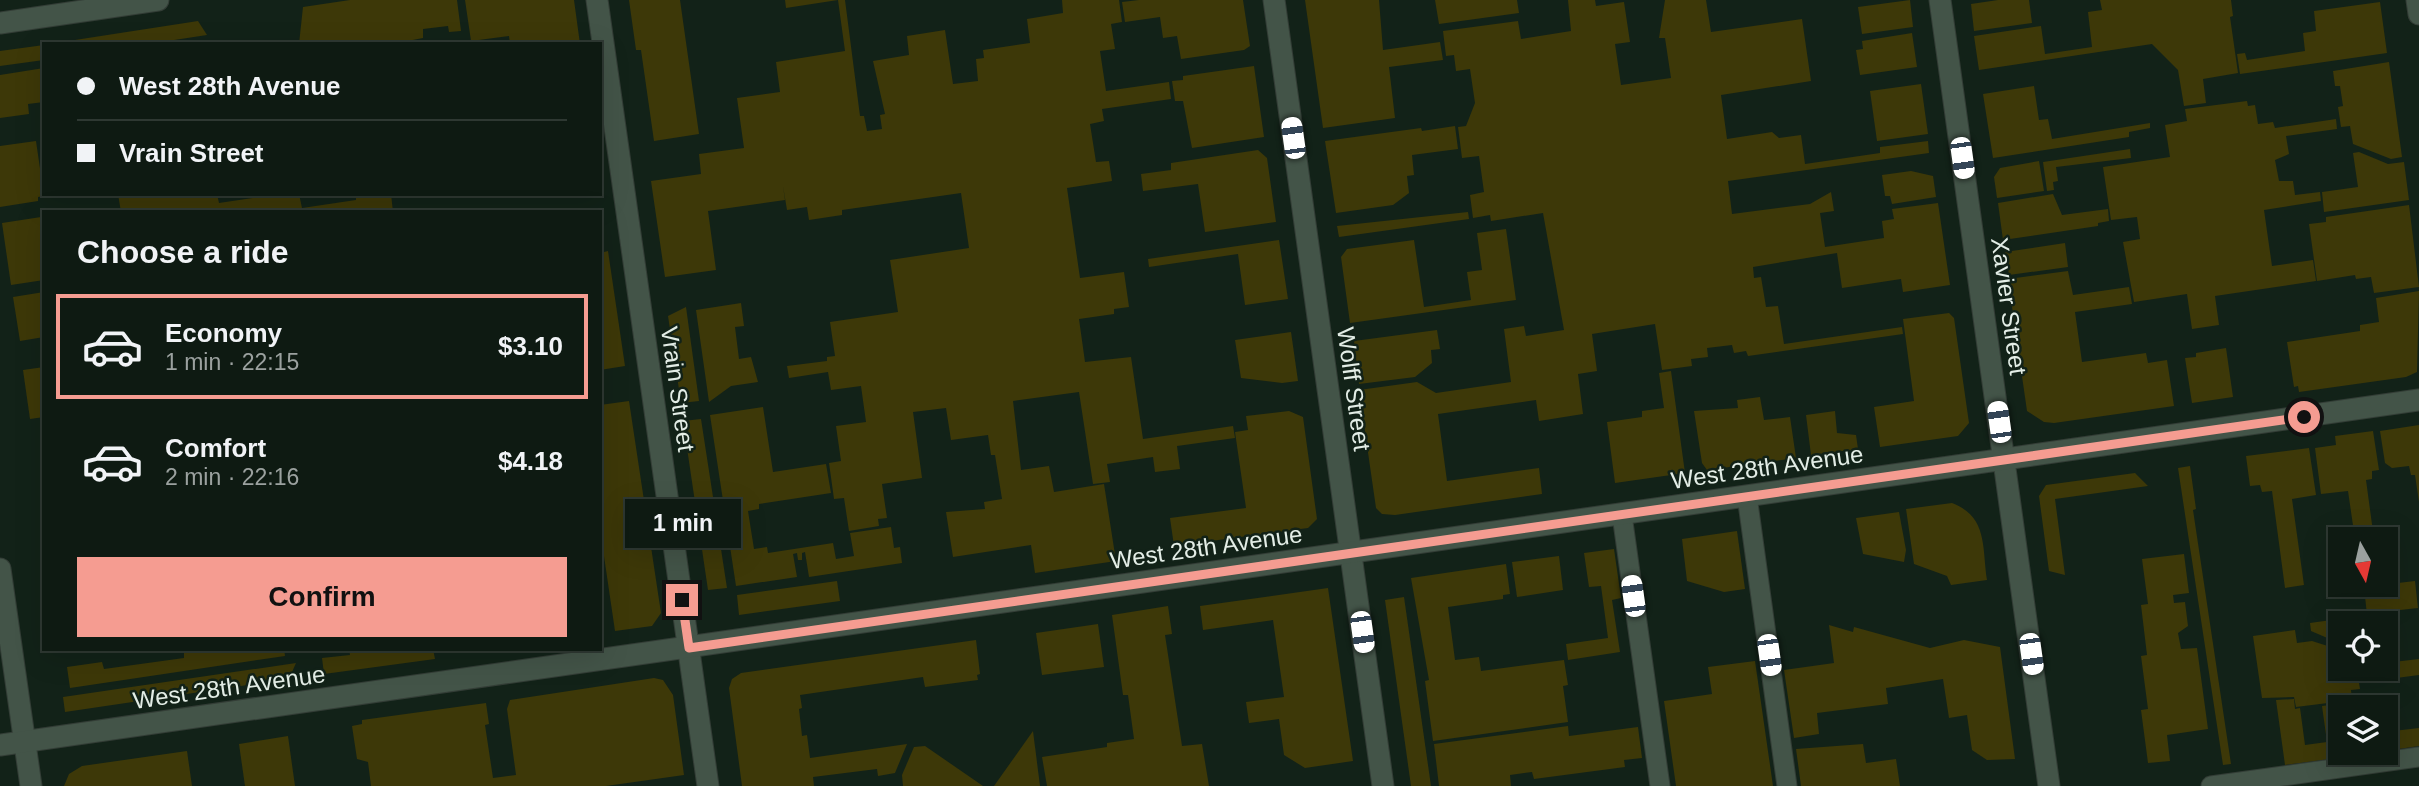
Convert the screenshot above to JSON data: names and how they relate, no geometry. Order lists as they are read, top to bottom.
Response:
{
  "streets": {
    "street": [
      "Xavier Street",
      "Vrain Street",
      "Wolff Street",
      "West 28th Avenue"
    ]
  },
  "crossings": [
    ["Xavier Street", "West 28th Avenue"],
    ["Vrain Street", "West 28th Avenue"],
    ["Wolff Street", "West 28th Avenue"]
  ],
  "north": "bottom",
  "page": {
    "banner": ["West 28th Avenue", "Vrain Street"],
    "heading": "Choose a ride",
    "list": [
      {
        "name": "Economy",
        "note": "1 min · 22:15",
        "value": "$3.10"
      },
      {
        "name": "Comfort",
        "note": "2 min · 22:16",
        "value": "$4.18"
      }
    ],
    "bubble": "1 min",
    "buttons": "Confirm"
  }
}
